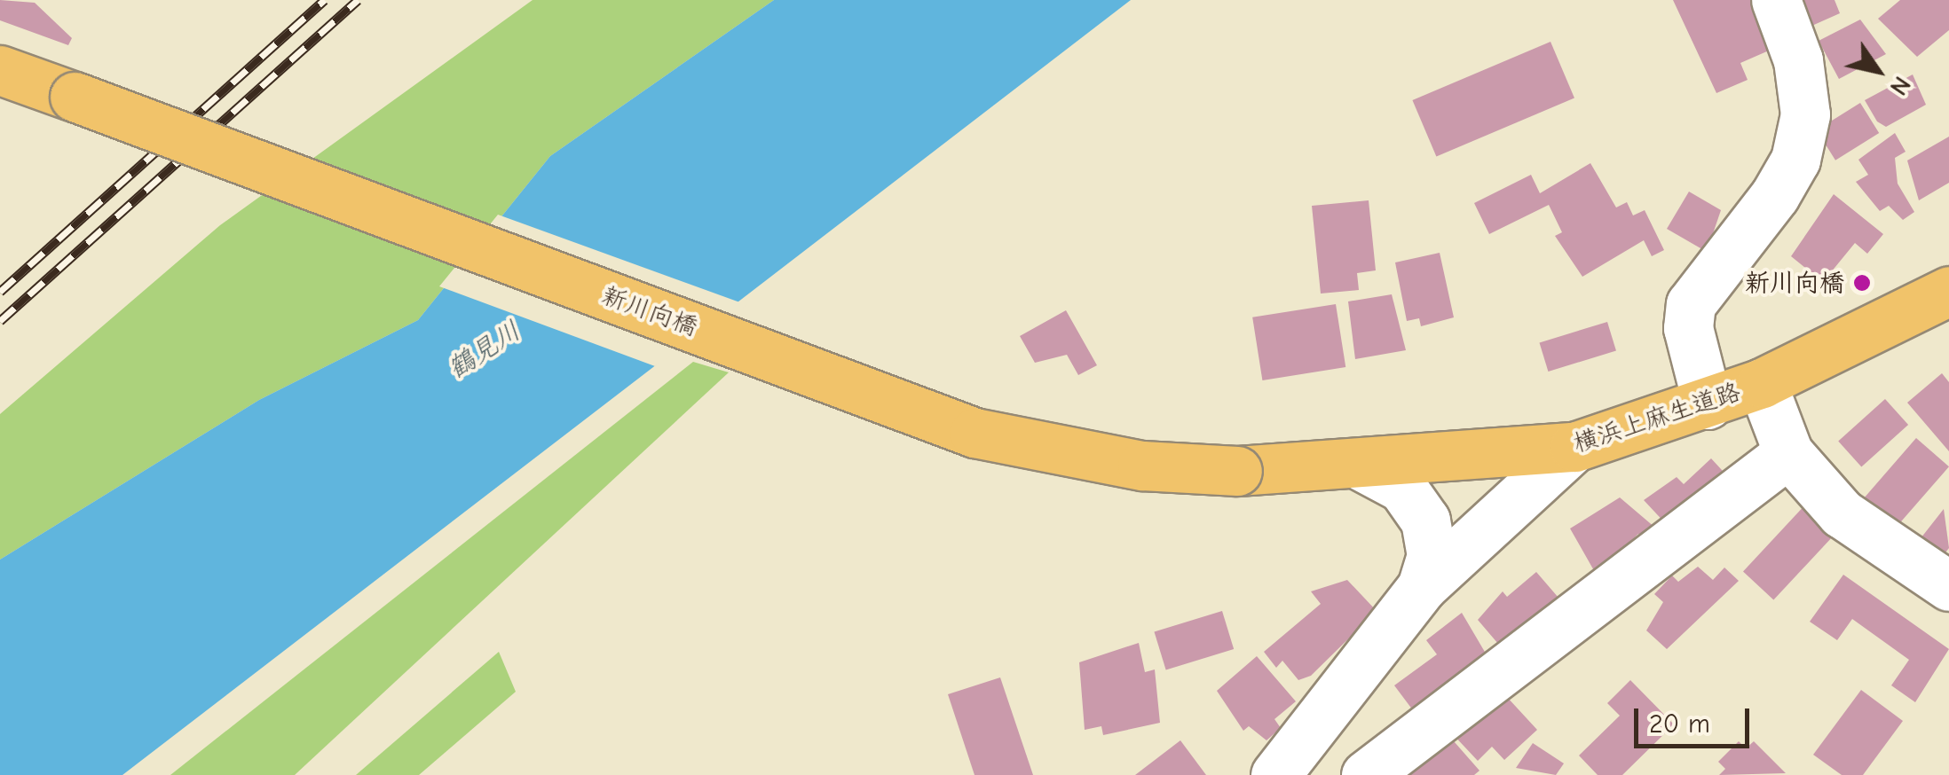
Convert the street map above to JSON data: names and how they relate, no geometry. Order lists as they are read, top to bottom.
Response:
{
  "streets": {
    "main road": ["新川向橋", "横浜上麻生道路"]
  },
  "crossings": [
    ["新川向橋", "横浜上麻生道路"]
  ],
  "water": ["鶴見川"],
  "places": ["新川向橋"],
  "scale_bar": "20 m",
  "north": "bottom right"
}
